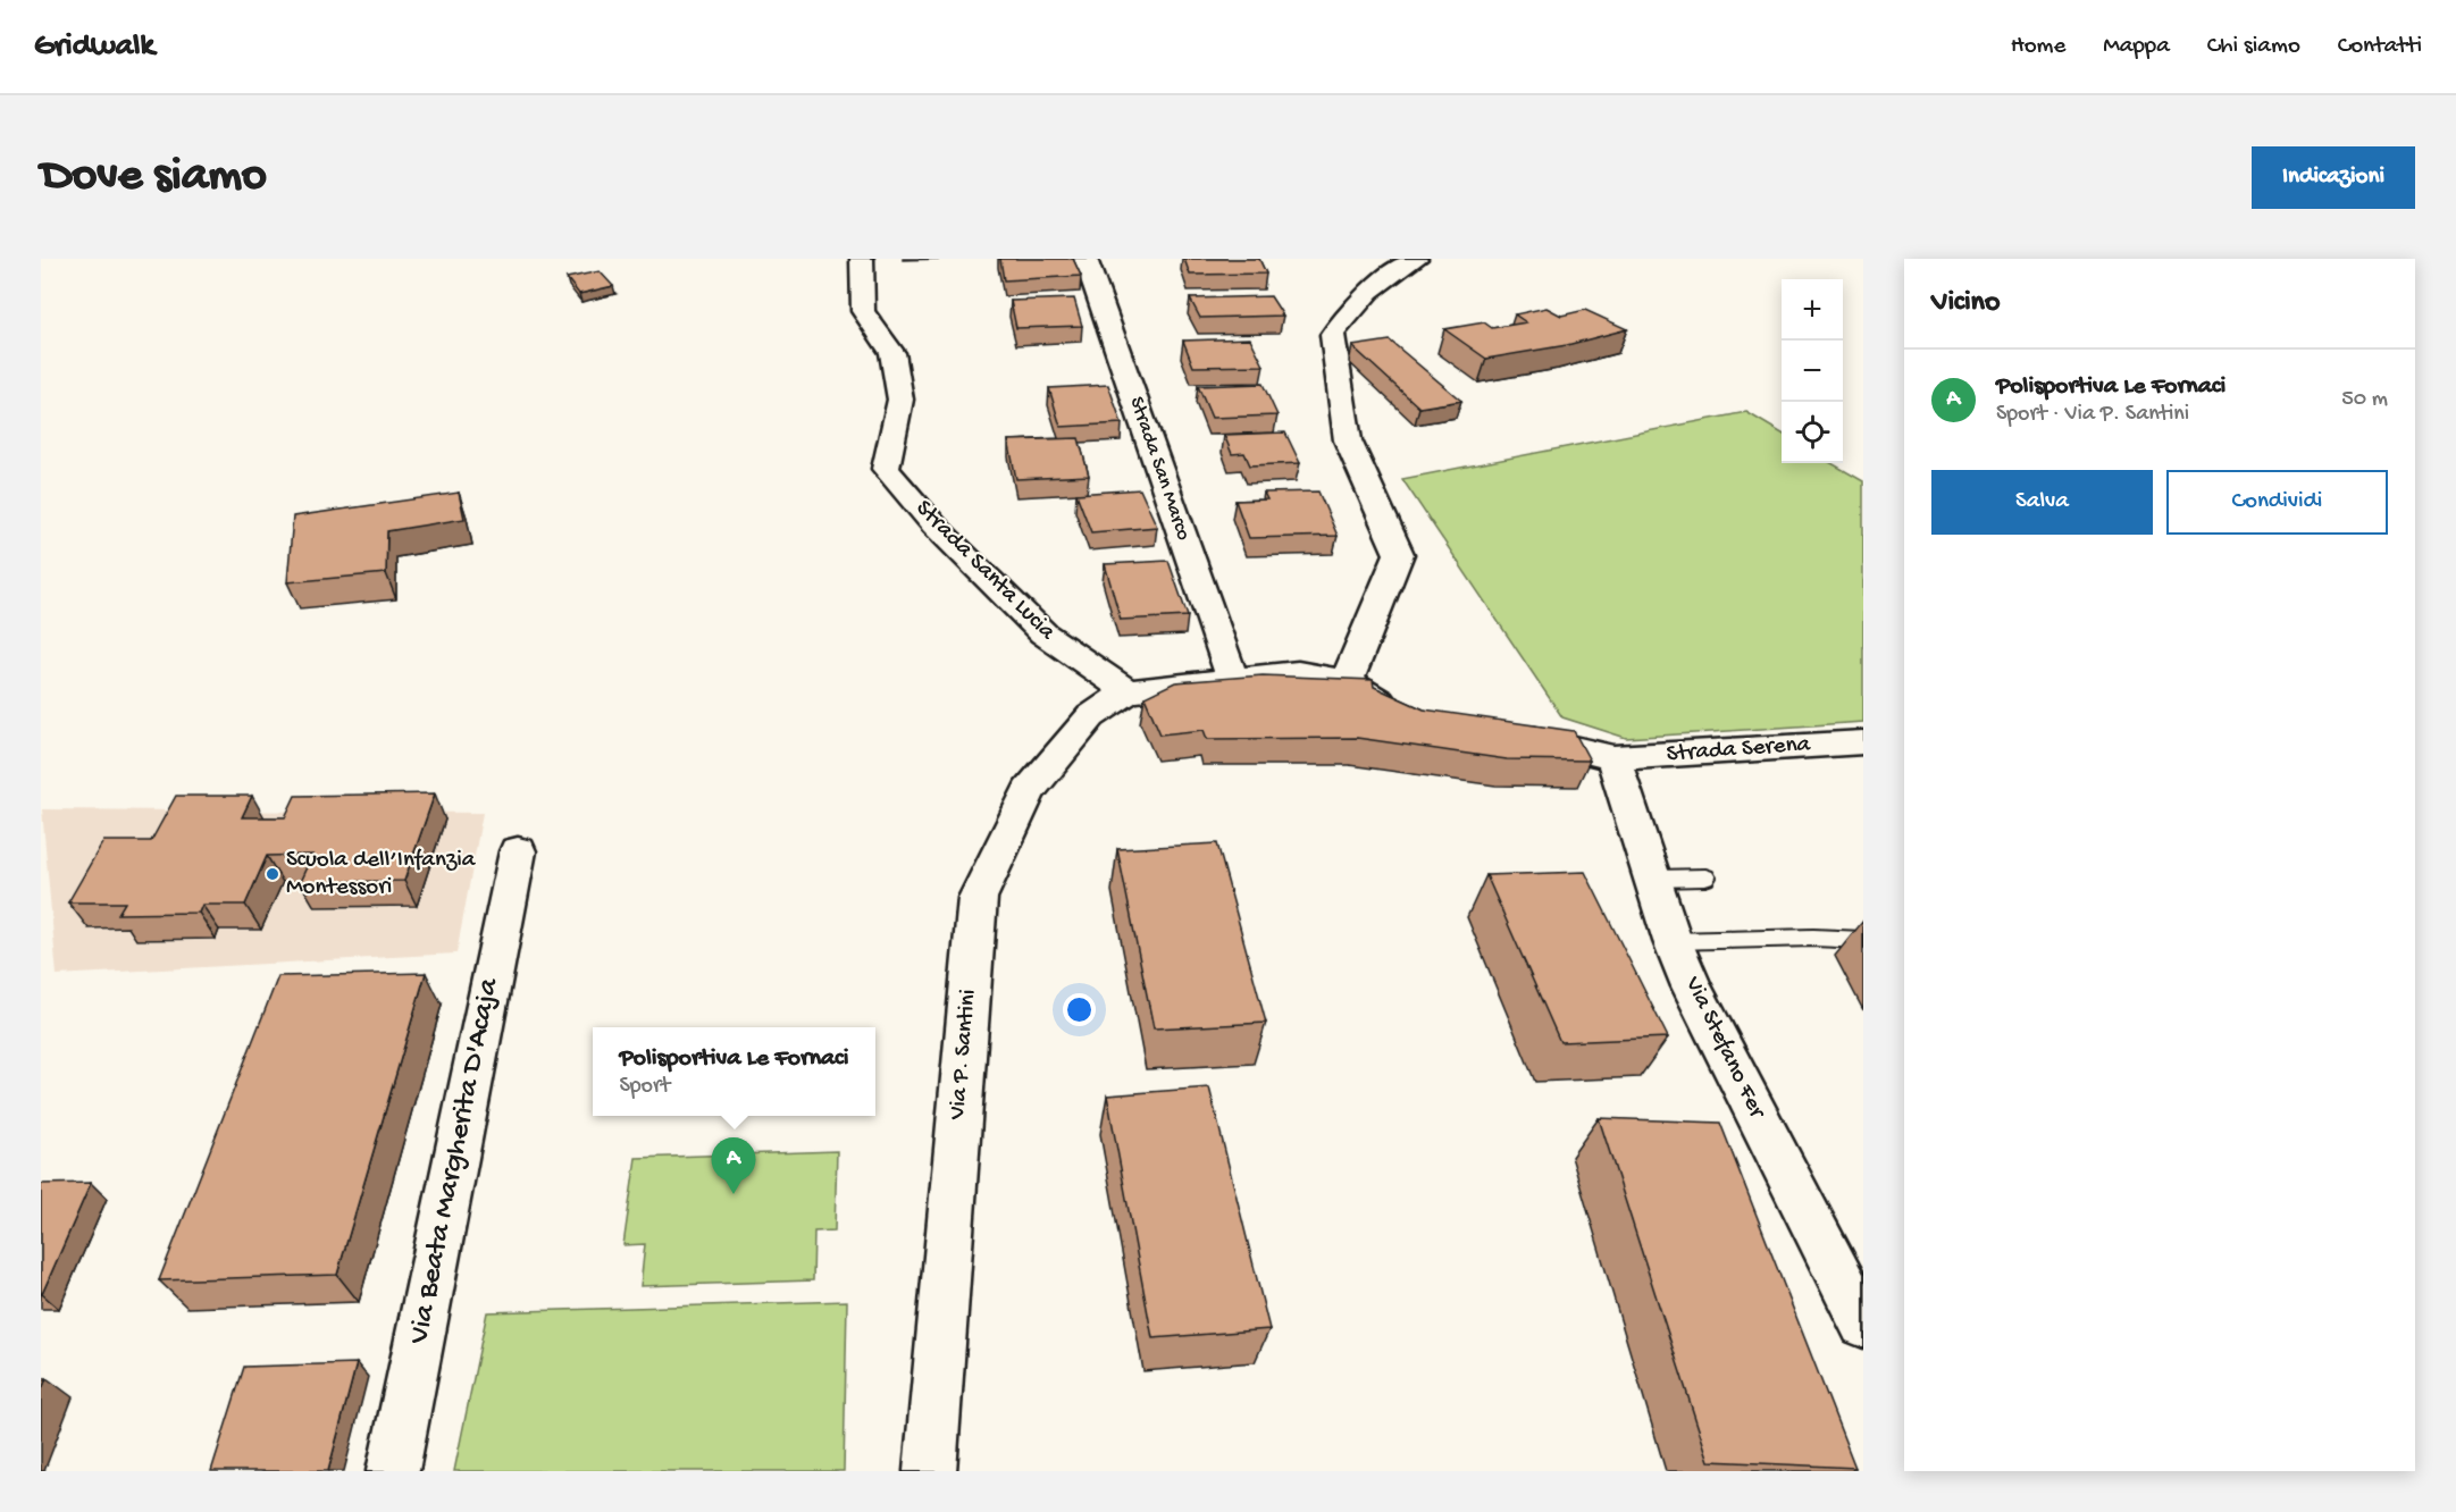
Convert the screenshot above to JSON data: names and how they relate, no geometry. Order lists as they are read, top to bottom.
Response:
{
  "streets": {
    "street": [
      "Strada San Marco",
      "Strada Santa Lucia",
      "Strada Serena",
      "Via Stefano Fer",
      "Via P. Santini",
      "Via Beata Margherita D'Acaja"
    ]
  },
  "crossings": [
    ["Strada Santa Lucia", "Via P. Santini"],
    ["Strada Serena", "Via Stefano Fer"]
  ],
  "places": ["Scuola dell’Infanzia Montessori"],
  "page": {
    "header": "Gridwalk",
    "nav": [
      "Home",
      "Mappa",
      "Chi siamo",
      "Contatti"
    ],
    "buttons": [
      "Indicazioni",
      ["Salva", "Condividi"]
    ],
    "title": "Dove siamo",
    "heading": "Vicino",
    "map_buttons": ["+", "−"],
    "list": [
      {
        "mark": "A",
        "name": "Polisportiva Le Fornaci",
        "note": "Sport · Via P. Santini",
        "value": "50 m"
      }
    ],
    "popup": ["Polisportiva Le Fornaci", "Sport"],
    "pins": "A"
  }
}
